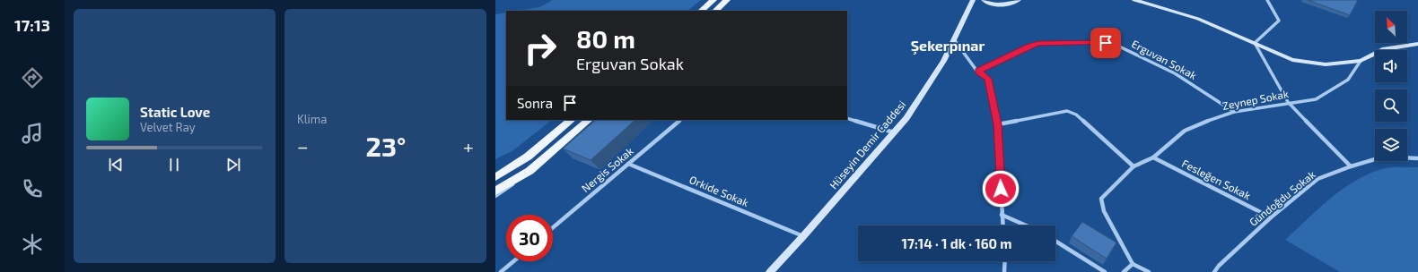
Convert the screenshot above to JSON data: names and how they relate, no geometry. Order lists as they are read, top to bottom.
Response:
{
  "streets": {
    "street": [
      "Erguvan Sokak",
      "Zeynep Sokak",
      "Hüseyin Demir Caddesi",
      "Nergis Sokak",
      "Fesleğen Sokak",
      "Orkide Sokak",
      "Gündoğdu Sokak"
    ]
  },
  "crossings": [
    ["Erguvan Sokak", "Zeynep Sokak"],
    ["Zeynep Sokak", "Fesleğen Sokak"],
    ["Hüseyin Demir Caddesi", "Orkide Sokak"],
    ["Nergis Sokak", "Orkide Sokak"],
    ["Fesleğen Sokak", "Gündoğdu Sokak"]
  ],
  "districts": ["Şekerpınar"],
  "north": "top left",
  "page": {
    "tabs": "17:13",
    "tile": "Klima",
    "turn": ["80 m", "Erguvan Sokak"],
    "then": "Sonra",
    "song": ["Static Love", "Velvet Ray"],
    "heat": ["−", "23°", "+"],
    "limit": "30",
    "trip": "17:14 · 1 dk · 160 m"
  }
}
